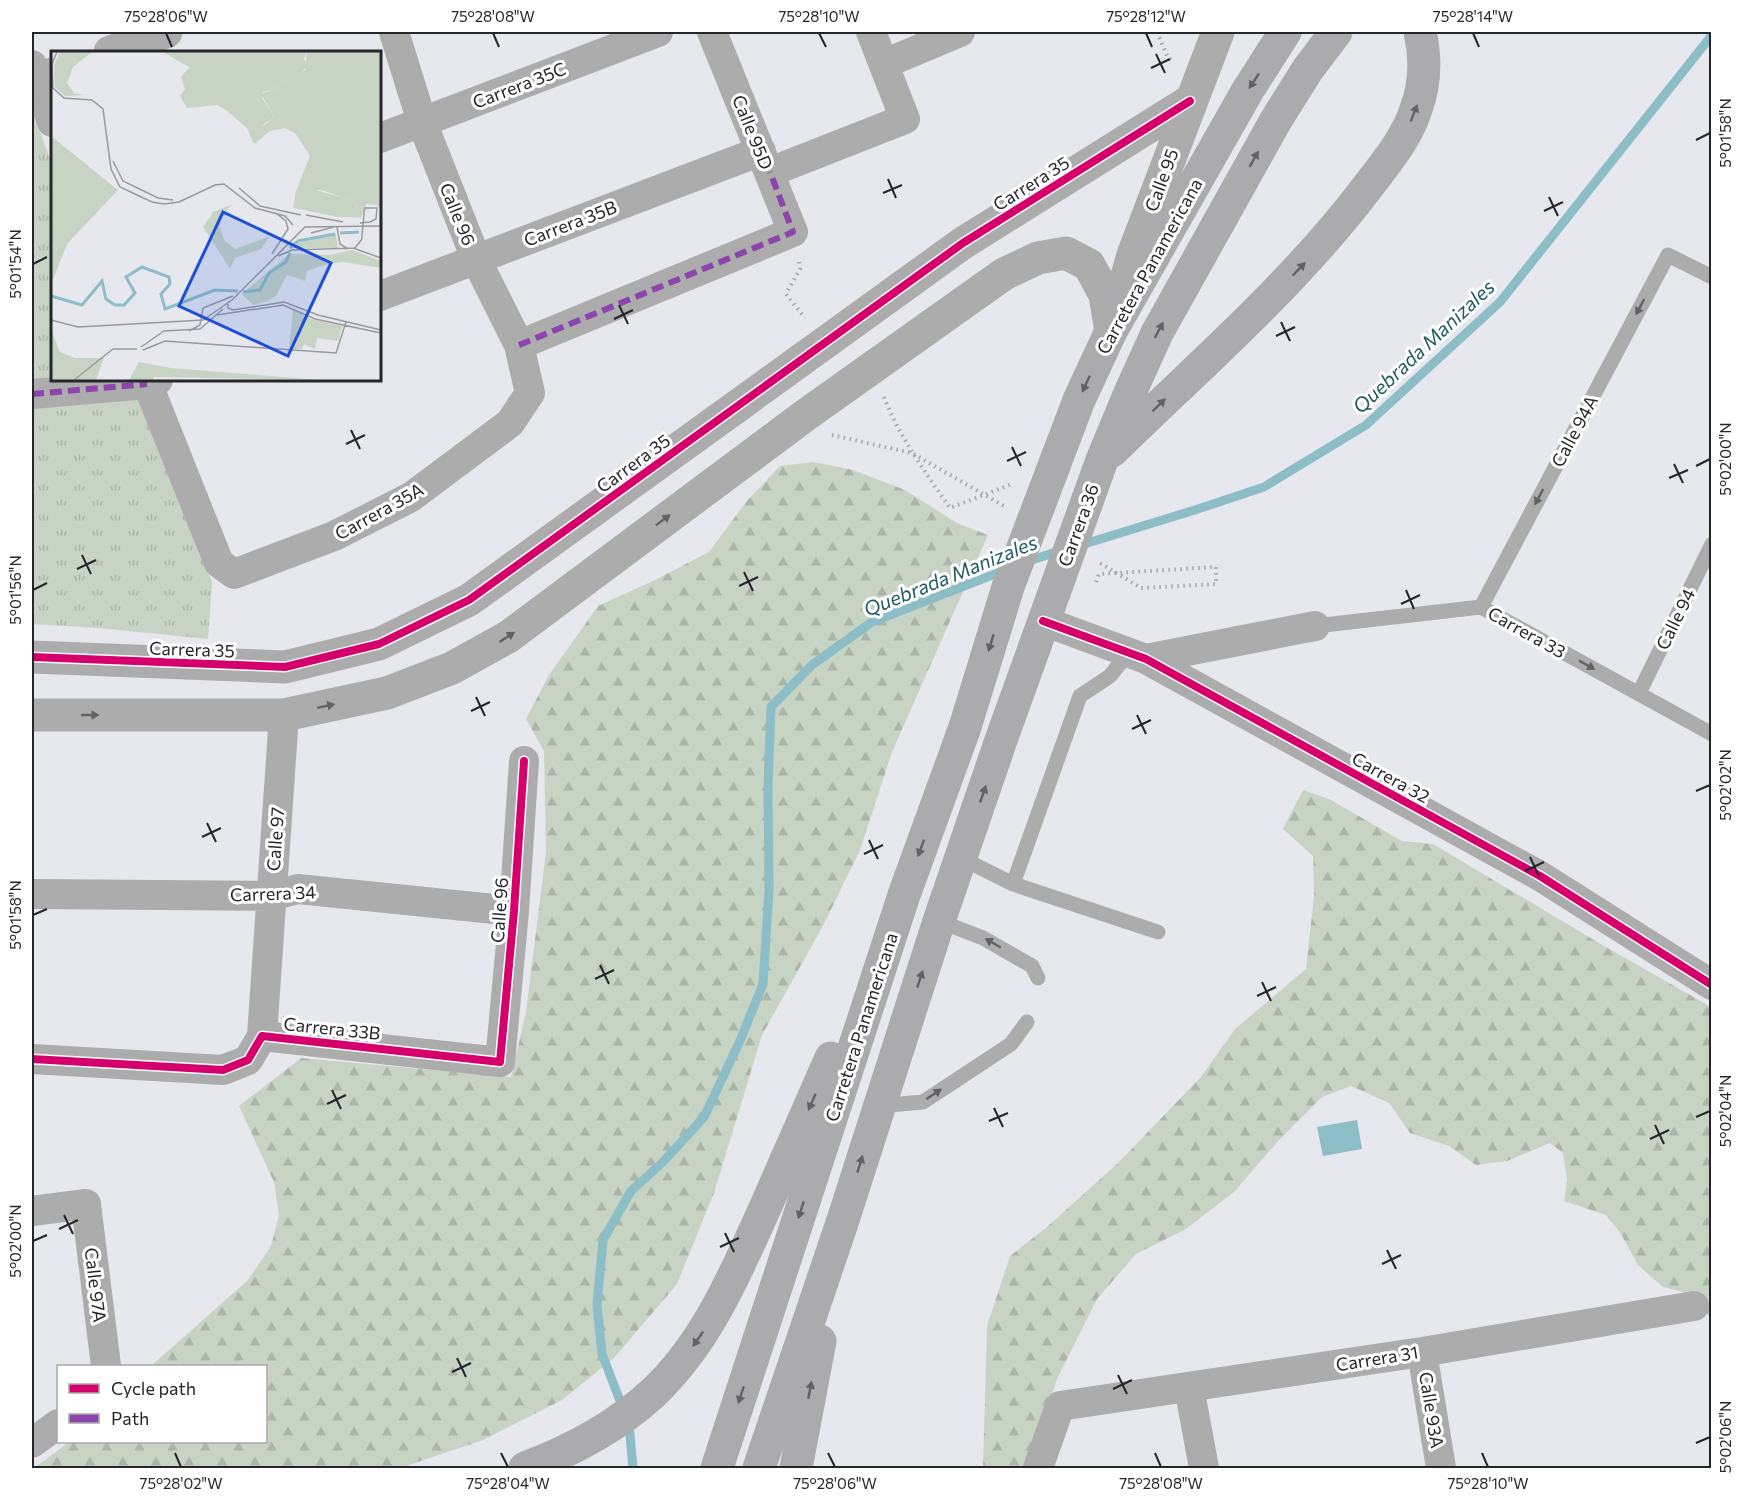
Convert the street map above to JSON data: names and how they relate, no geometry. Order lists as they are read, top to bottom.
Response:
{
  "streets": {
    "highway": ["Carretera Panamericana", "Carrera 36"],
    "street": [
      "Carrera 35C",
      "Calle 95D",
      "Calle 95",
      "Carrera 35",
      "Calle 96",
      "Carrera 35B",
      "Carrera 35A",
      "Carrera 33",
      "Carrera 32",
      "Calle 97",
      "Carrera 34",
      "Carrera 33B",
      "Calle 97A",
      "Carrera 31",
      "Calle 93A"
    ],
    "lane": ["Calle 94A", "Calle 94"]
  },
  "crossings": [
    ["Carrera 35C", "Calle 96"],
    ["Calle 95D", "Carrera 35B"],
    ["Calle 95", "Carrera 35"],
    ["Calle 95", "Carretera Panamericana"],
    ["Calle 96", "Carrera 35B"],
    ["Calle 96", "Carrera 35A"],
    ["Calle 96", "Carrera 34"],
    ["Calle 96", "Carrera 33B"],
    ["Calle 94A", "Carrera 33"],
    ["Carrera 36", "Carrera 32"],
    ["Calle 94", "Carrera 33"],
    ["Carrera 33", "Carrera 32"],
    ["Calle 97", "Carrera 34"],
    ["Calle 97", "Carrera 33B"],
    ["Carrera 31", "Calle 93A"]
  ],
  "one_way": ["Calle 94A"],
  "water": ["Quebrada Manizales"],
  "legend": ["Cycle path", "Path"],
  "coordinates": [
    "75°28'06\"W",
    "75°28'08\"W",
    "75°28'10\"W",
    "75°28'12\"W",
    "75°28'14\"W",
    "5°01'58\"N",
    "5°01'54\"N",
    "5°02'00\"N",
    "5°01'56\"N",
    "5°02'02\"N",
    "5°02'04\"N",
    "5°02'06\"N",
    "75°28'02\"W",
    "75°28'04\"W"
  ]
}
